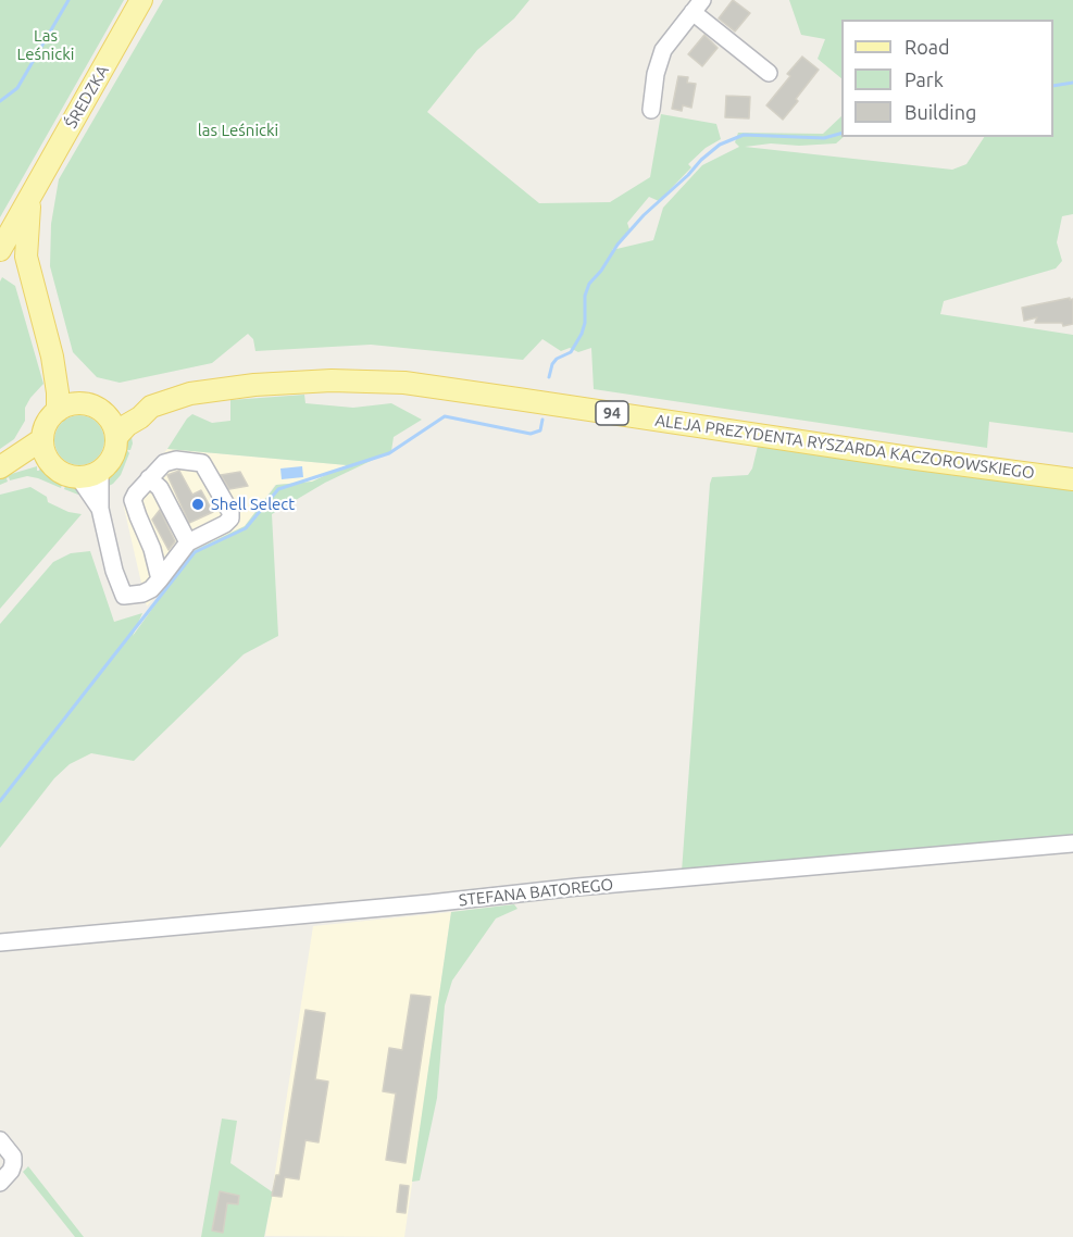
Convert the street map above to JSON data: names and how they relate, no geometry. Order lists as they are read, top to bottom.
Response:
{
  "streets": {
    "main road": ["ŚREDZKA", "94", "ALEJA PREZYDENTA RYSZARDA KACZOROWSKIEGO"],
    "street": ["STEFANA BATOREGO"]
  },
  "crossings": [
    ["94", "ALEJA PREZYDENTA RYSZARDA KACZOROWSKIEGO"]
  ],
  "parks": ["Las Leśnicki", "las Leśnicki"],
  "places": ["Shell Select"],
  "legend": ["Road", "Park", "Building"]
}
